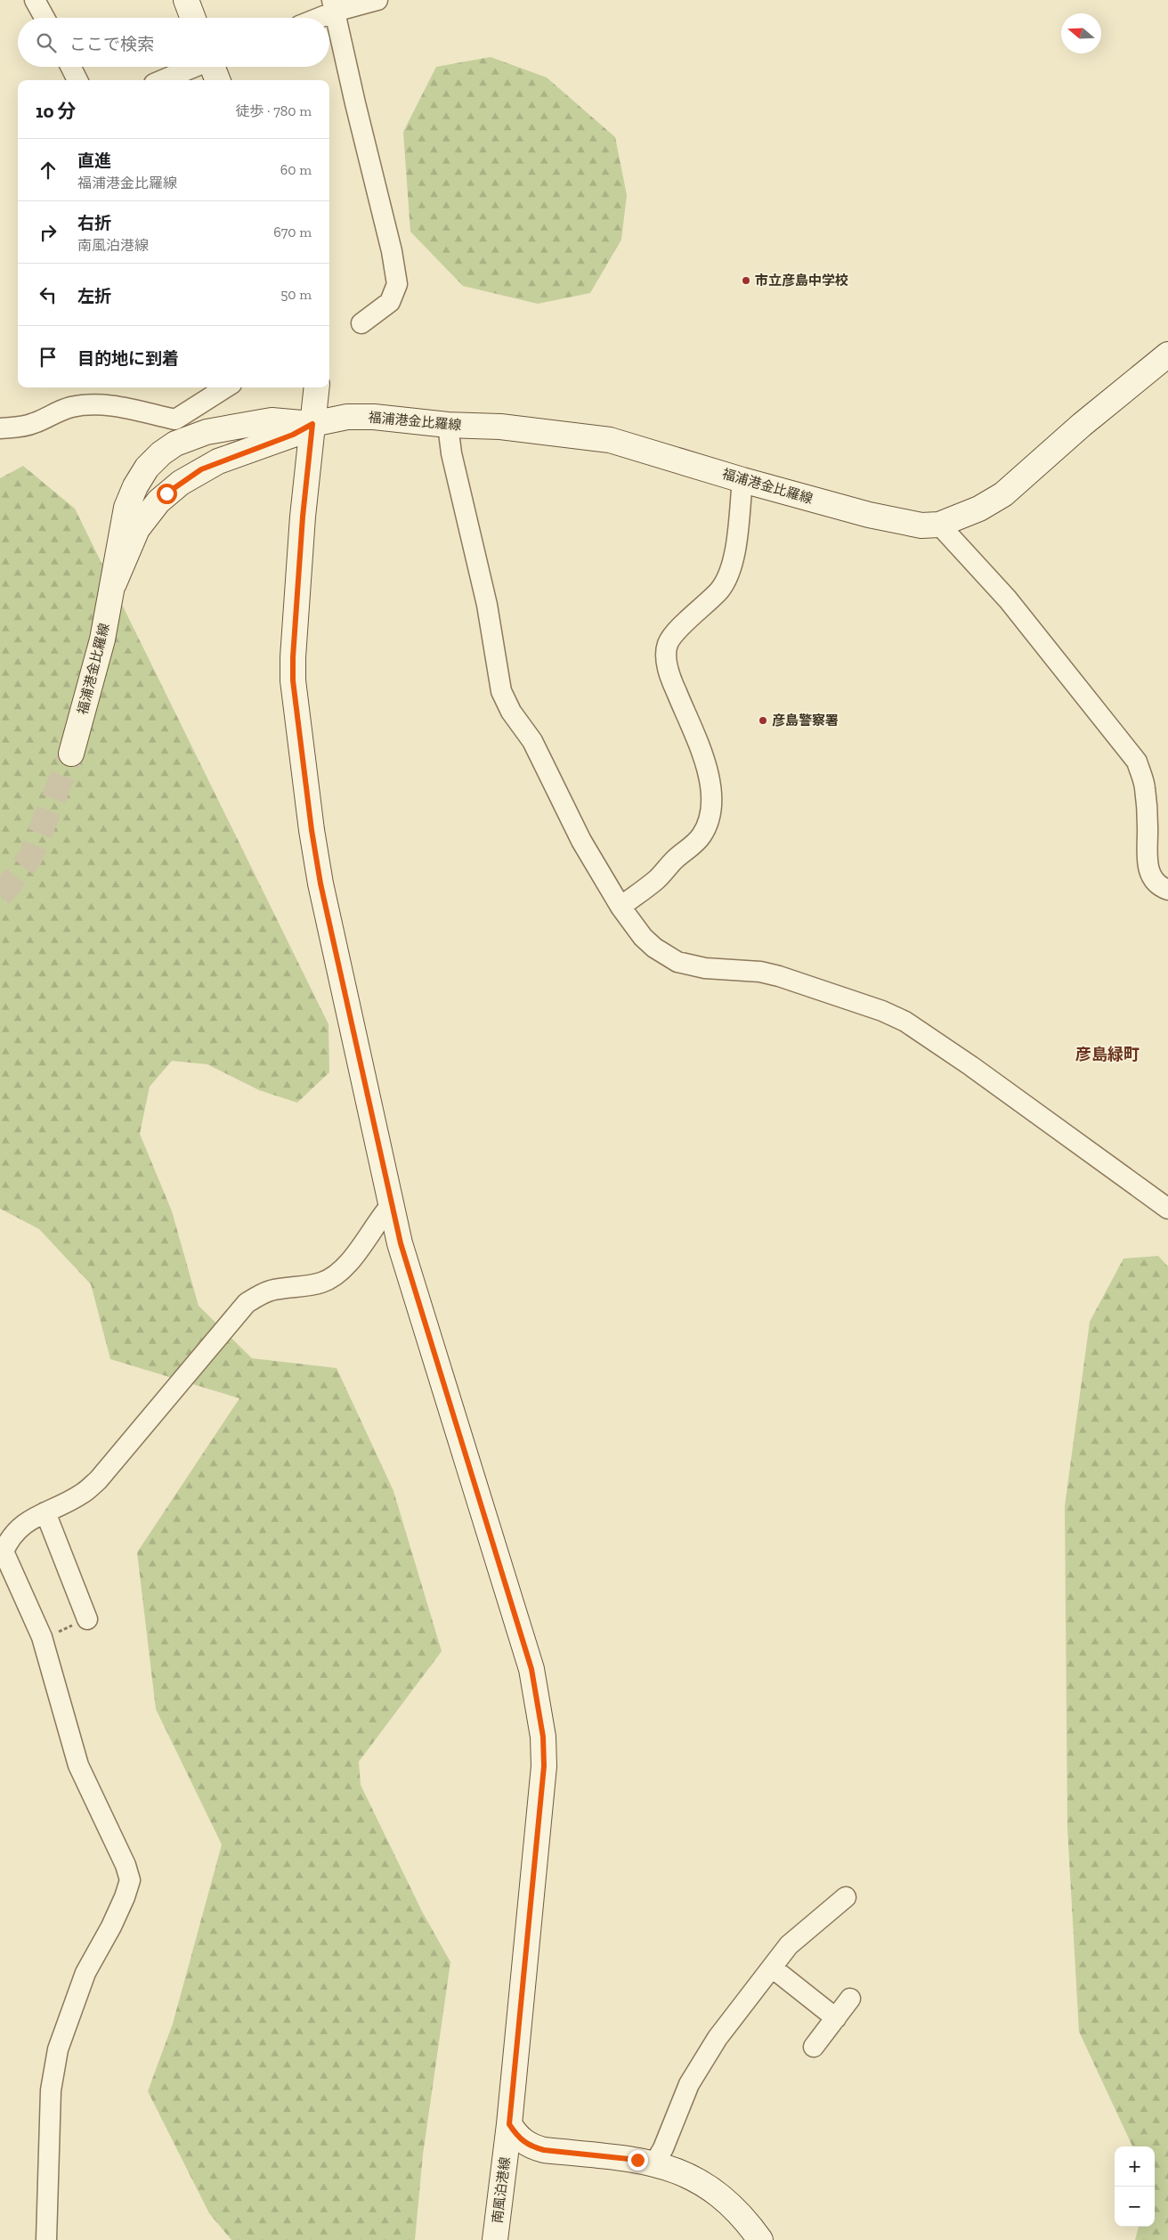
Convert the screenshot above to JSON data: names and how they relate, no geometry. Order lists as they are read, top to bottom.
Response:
{
  "streets": {
    "main road": ["福浦港金比羅線", "南風泊港線"]
  },
  "crossings": [
    ["福浦港金比羅線", "南風泊港線"]
  ],
  "districts": ["彦島緑町"],
  "places": ["市立彦島中学校", "彦島警察署"],
  "north": "left",
  "page": {
    "search": "ここで検索",
    "heading": ["10 分", "徒歩 · 780 m"],
    "list": [
      ["直進", "福浦港金比羅線", "60 m"],
      ["右折", "南風泊港線", "670 m"],
      ["左折", "50 m"],
      "目的地に到着"
    ],
    "map_buttons": ["+", "−"]
  }
}
